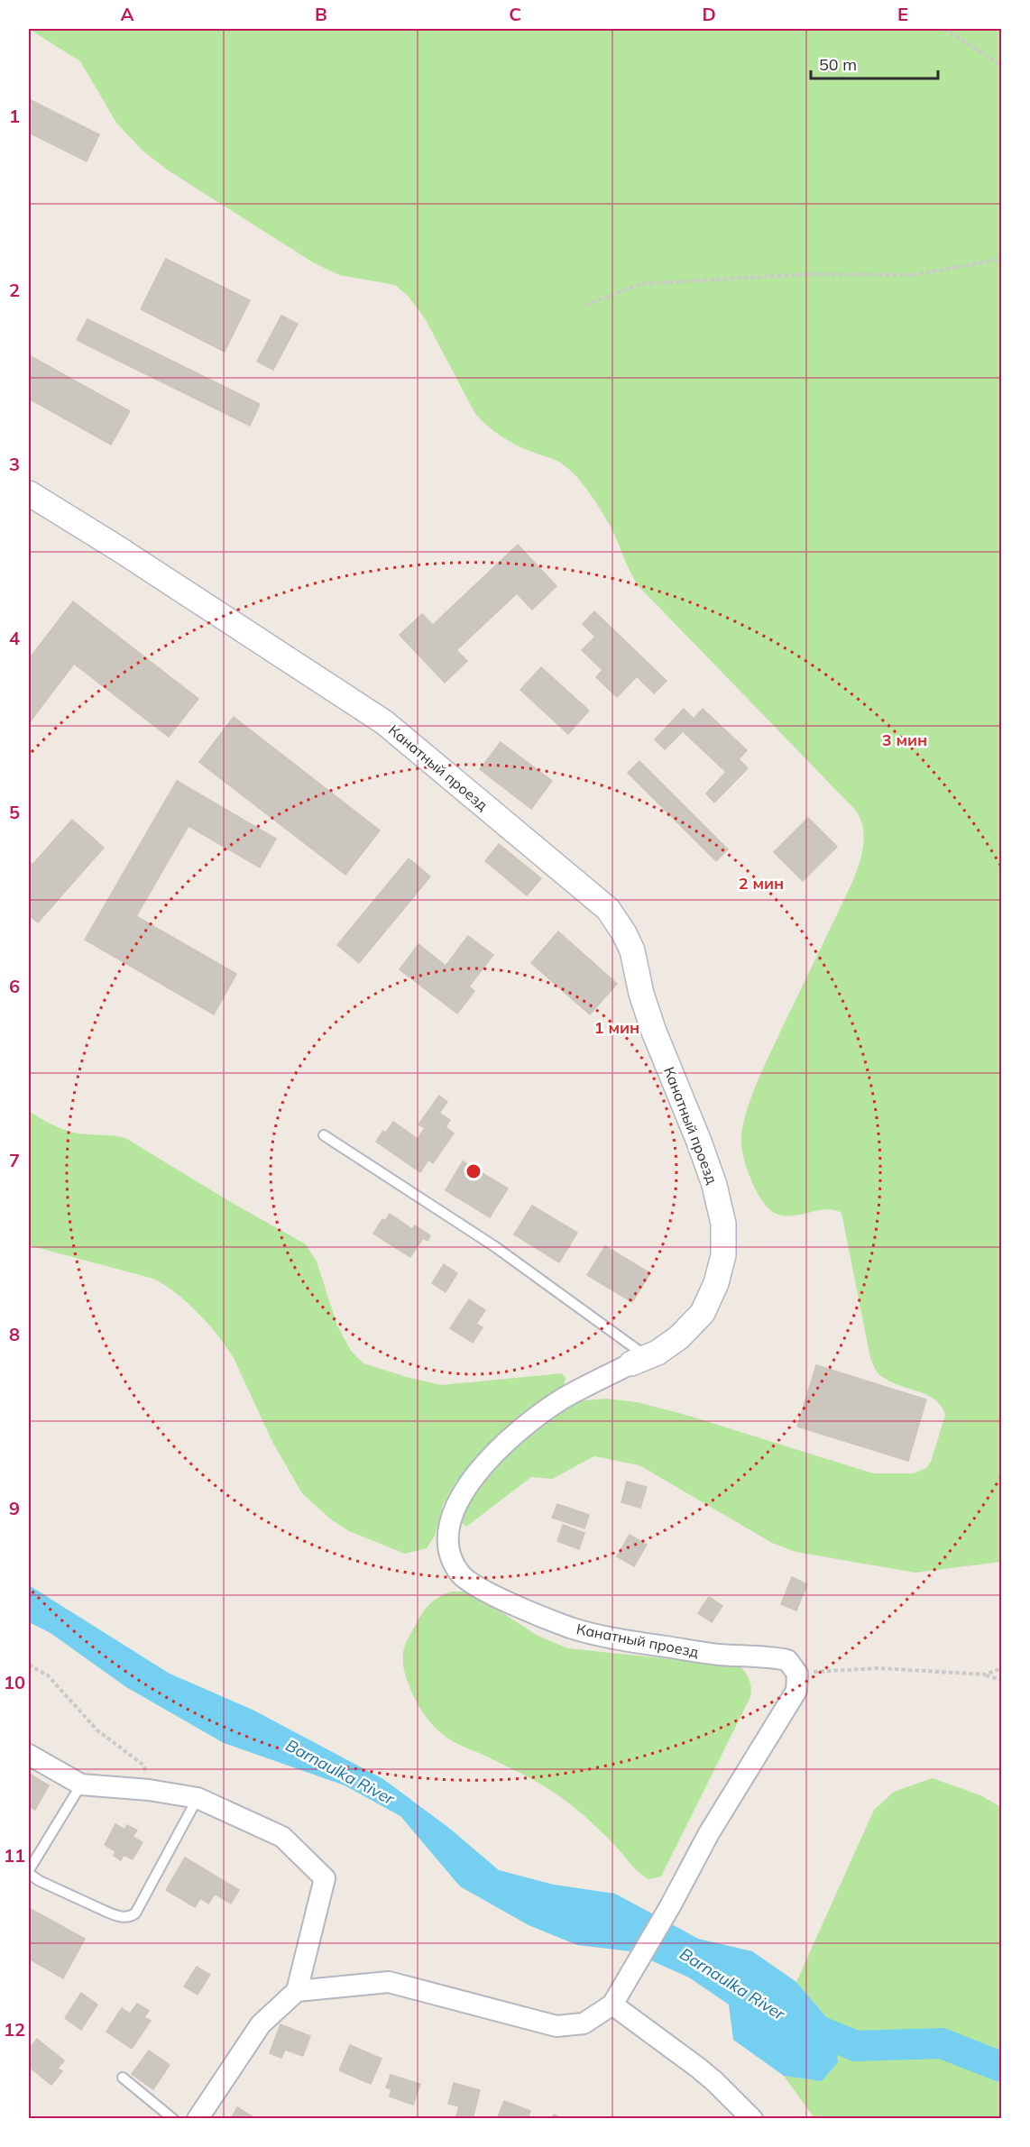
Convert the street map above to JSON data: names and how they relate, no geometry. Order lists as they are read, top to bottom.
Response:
{
  "streets": {
    "street": ["Канатный проезд"]
  },
  "water": ["Barnaulka River"],
  "scale_bar": "50 m",
  "grid": {
    "columns": [
      "A",
      "B",
      "C",
      "D",
      "E"
    ],
    "rows": [
      "1",
      "2",
      "3",
      "4",
      "5",
      "6",
      "7",
      "8",
      "9",
      "10",
      "11",
      "12"
    ]
  },
  "rings": ["3 мин", "2 мин", "1 мин"]
}
